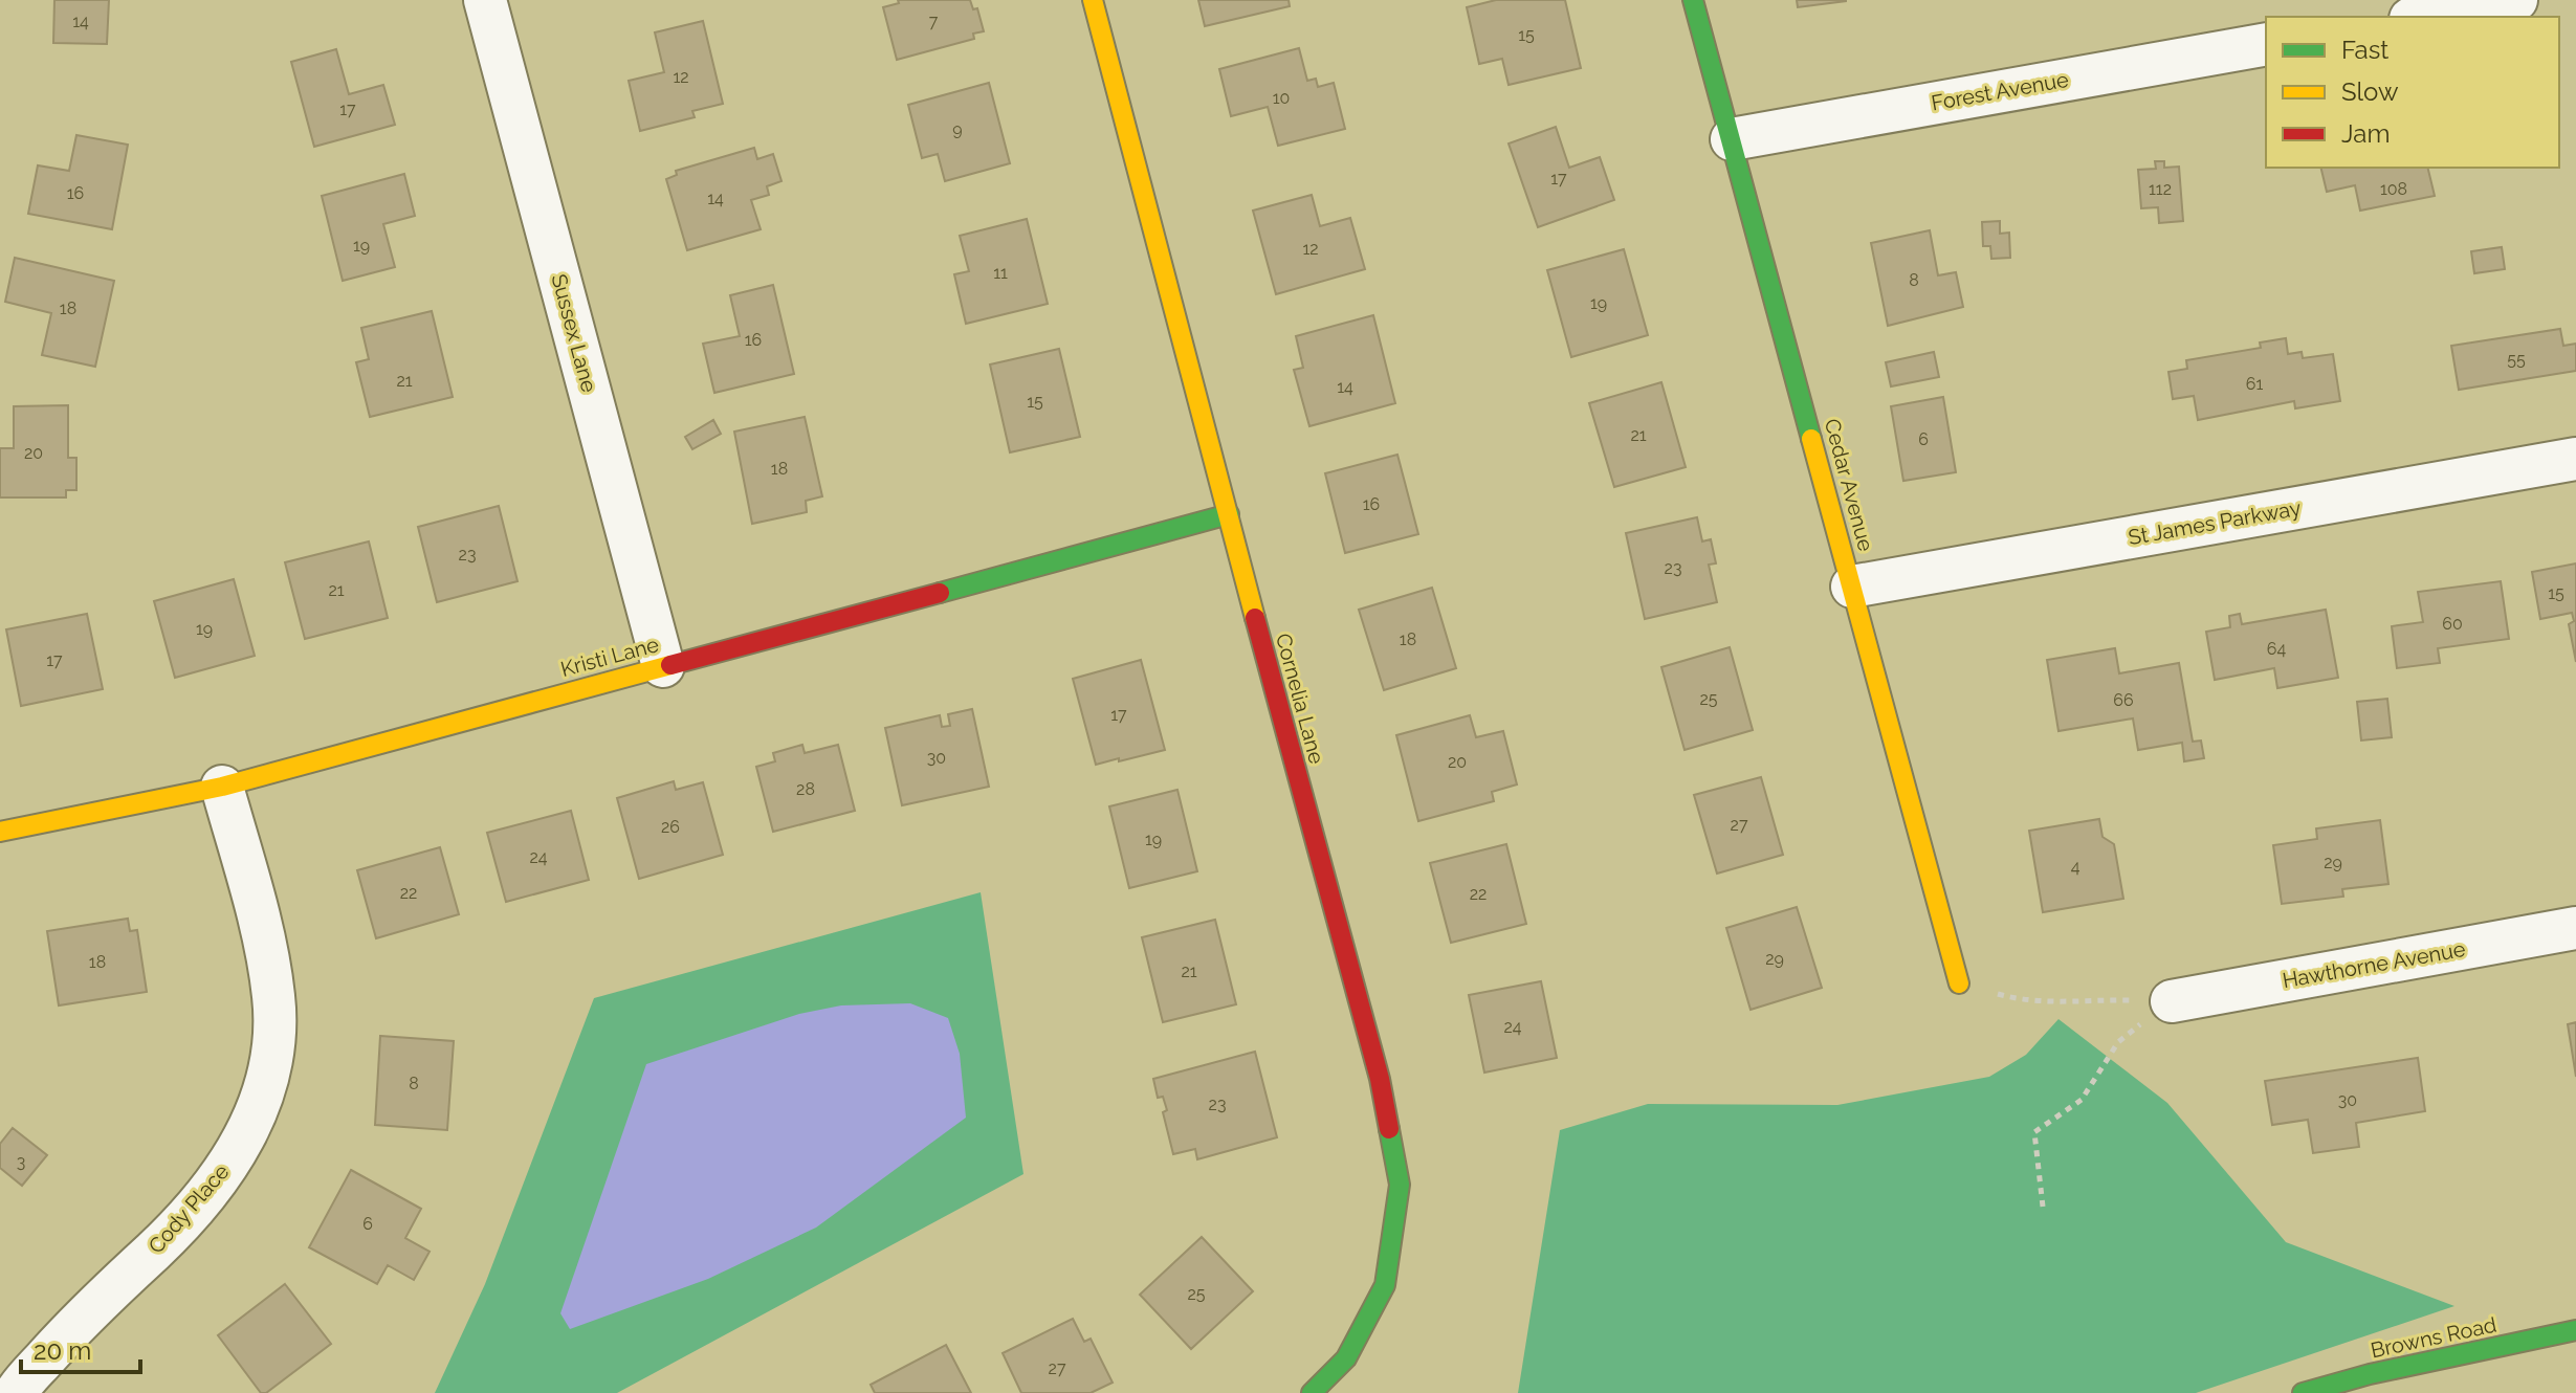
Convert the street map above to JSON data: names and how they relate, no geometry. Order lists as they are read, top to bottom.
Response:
{
  "streets": {
    "street": [
      "Forest Avenue",
      "Sussex Lane",
      "Cedar Avenue",
      "St James Parkway",
      "Kristi Lane",
      "Cornelia Lane",
      "Hawthorne Avenue",
      "Cody Place",
      "Browns Road"
    ]
  },
  "crossings": [
    ["Forest Avenue", "Cedar Avenue"],
    ["Sussex Lane", "Kristi Lane"],
    ["Cedar Avenue", "St James Parkway"],
    ["Kristi Lane", "Cornelia Lane"],
    ["Kristi Lane", "Cody Place"]
  ],
  "house_numbers": [
    "14",
    "7",
    "15",
    "12",
    "10",
    "17",
    "9",
    "17",
    "112",
    "108",
    "16",
    "14",
    "19",
    "12",
    "11",
    "8",
    "19",
    "18",
    "16",
    "55",
    "21",
    "61",
    "14",
    "15",
    "21",
    "6",
    "20",
    "18",
    "16",
    "23",
    "23",
    "21",
    "15",
    "60",
    "19",
    "18",
    "64",
    "17",
    "25",
    "66",
    "17",
    "30",
    "20",
    "28",
    "27",
    "26",
    "19",
    "24",
    "29",
    "4",
    "22",
    "22",
    "29",
    "18",
    "21",
    "24",
    "8",
    "30",
    "23",
    "3",
    "6",
    "25",
    "27"
  ],
  "legend": ["Fast", "Slow", "Jam"],
  "scale_bar": "20 m"
}
